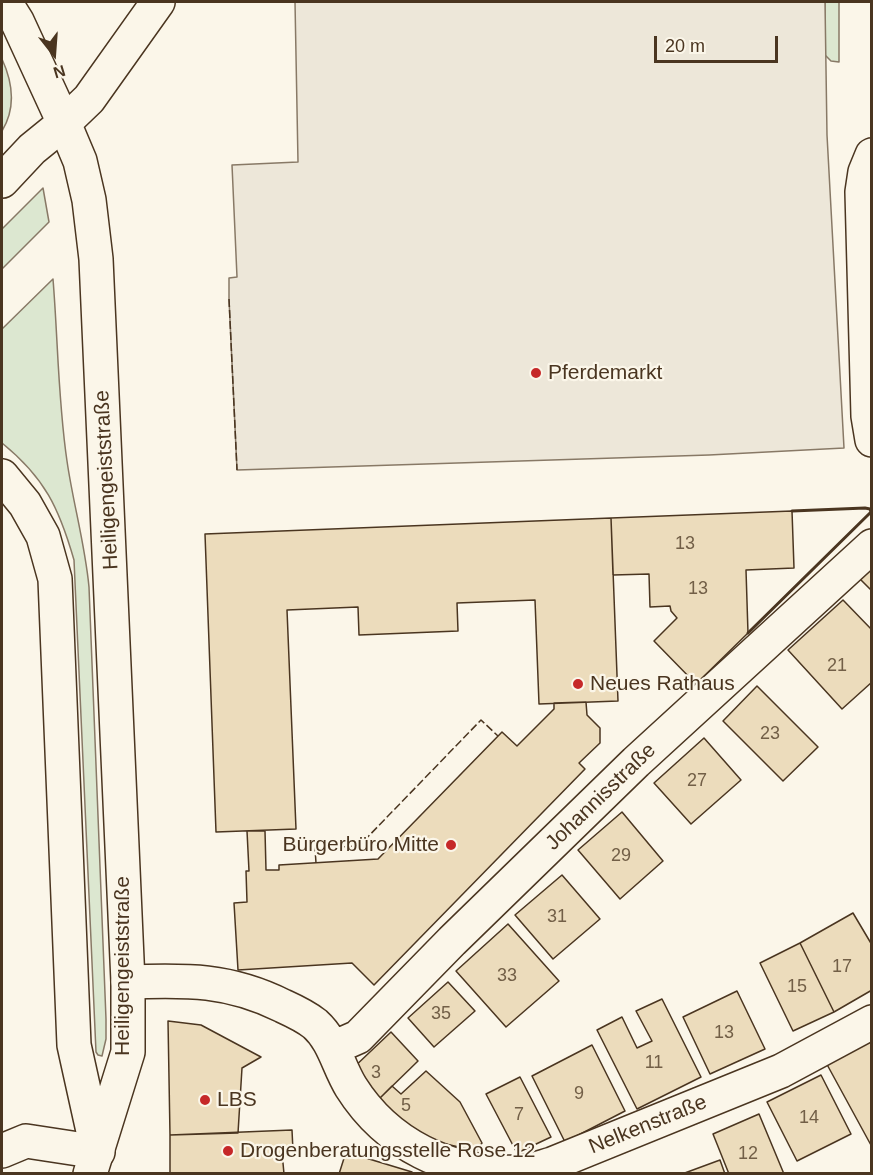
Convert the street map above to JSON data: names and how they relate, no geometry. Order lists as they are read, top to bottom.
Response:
{
  "streets": {
    "street": ["Heiligengeiststraße", "Johannisstraße", "Nelkenstraße"]
  },
  "crossings": [
    ["Heiligengeiststraße", "Nelkenstraße"],
    ["Johannisstraße", "Nelkenstraße"]
  ],
  "places": [
    "Pferdemarkt",
    "Neues Rathaus",
    "Bürgerbüro Mitte",
    "LBS",
    "Drogenberatungsstelle Rose 12"
  ],
  "house_numbers": [
    "13",
    "13",
    "21",
    "23",
    "27",
    "29",
    "31",
    "17",
    "33",
    "15",
    "35",
    "13",
    "11",
    "3",
    "9",
    "5",
    "7",
    "14",
    "12"
  ],
  "scale_bar": "20 m",
  "north": "bottom"
}
